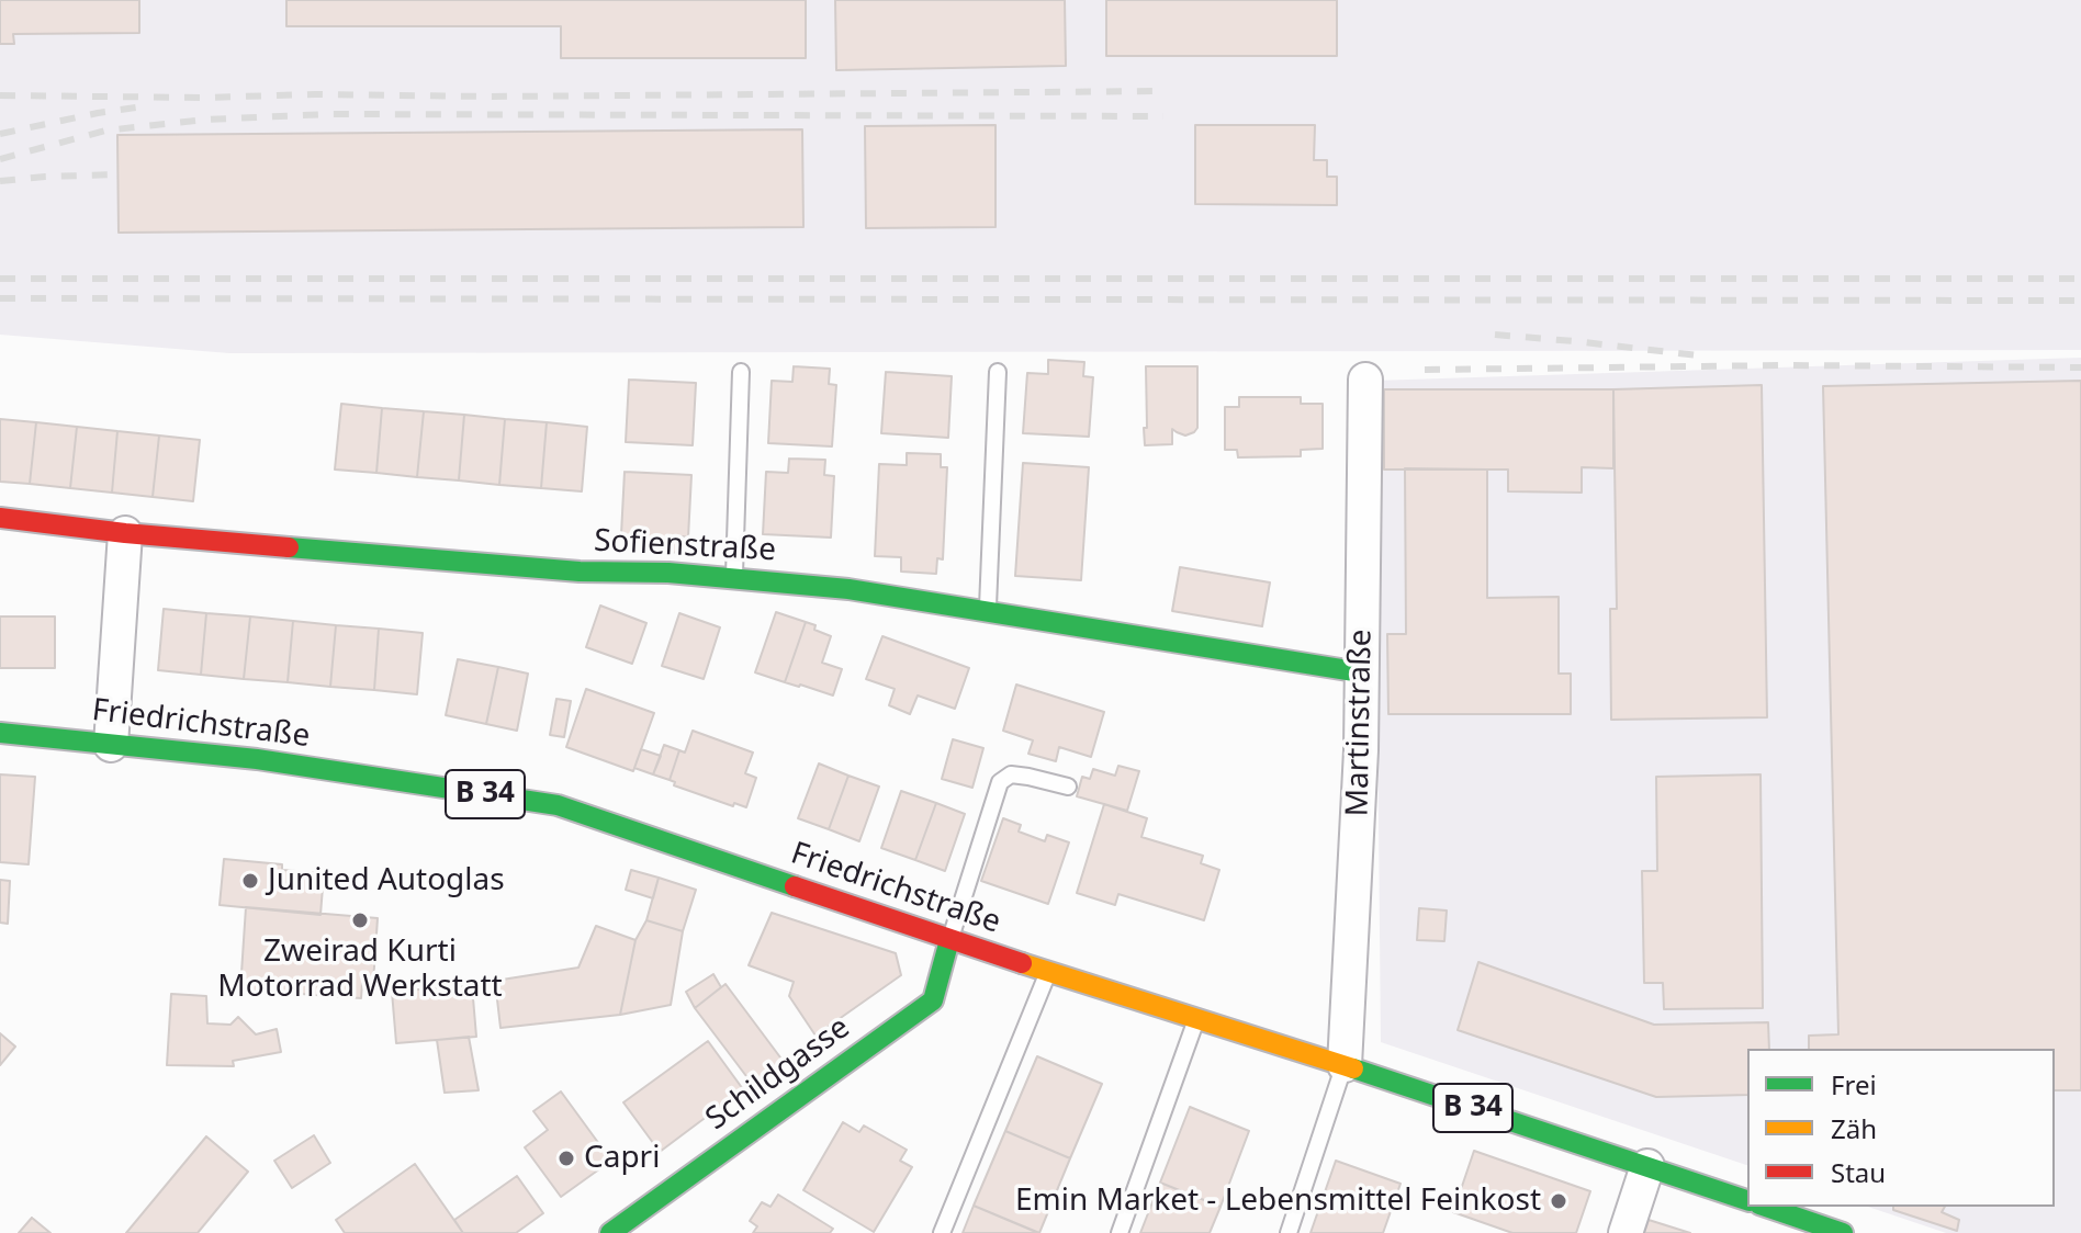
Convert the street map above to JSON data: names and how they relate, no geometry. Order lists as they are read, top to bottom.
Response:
{
  "streets": {
    "main road": [
      "Sofienstraße",
      "Friedrichstraße",
      "B 34",
      "Schildgasse"
    ],
    "street": ["Martinstraße"]
  },
  "crossings": [
    ["Sofienstraße", "Martinstraße"],
    ["Martinstraße", "Friedrichstraße"],
    ["Friedrichstraße", "Schildgasse"]
  ],
  "places": [
    "Junited Autoglas",
    "Zweirad Kurti Motorrad Werkstatt",
    "Capri",
    "Emin Market - Lebensmittel Feinkost"
  ],
  "legend": ["Frei", "Zäh", "Stau"]
}
